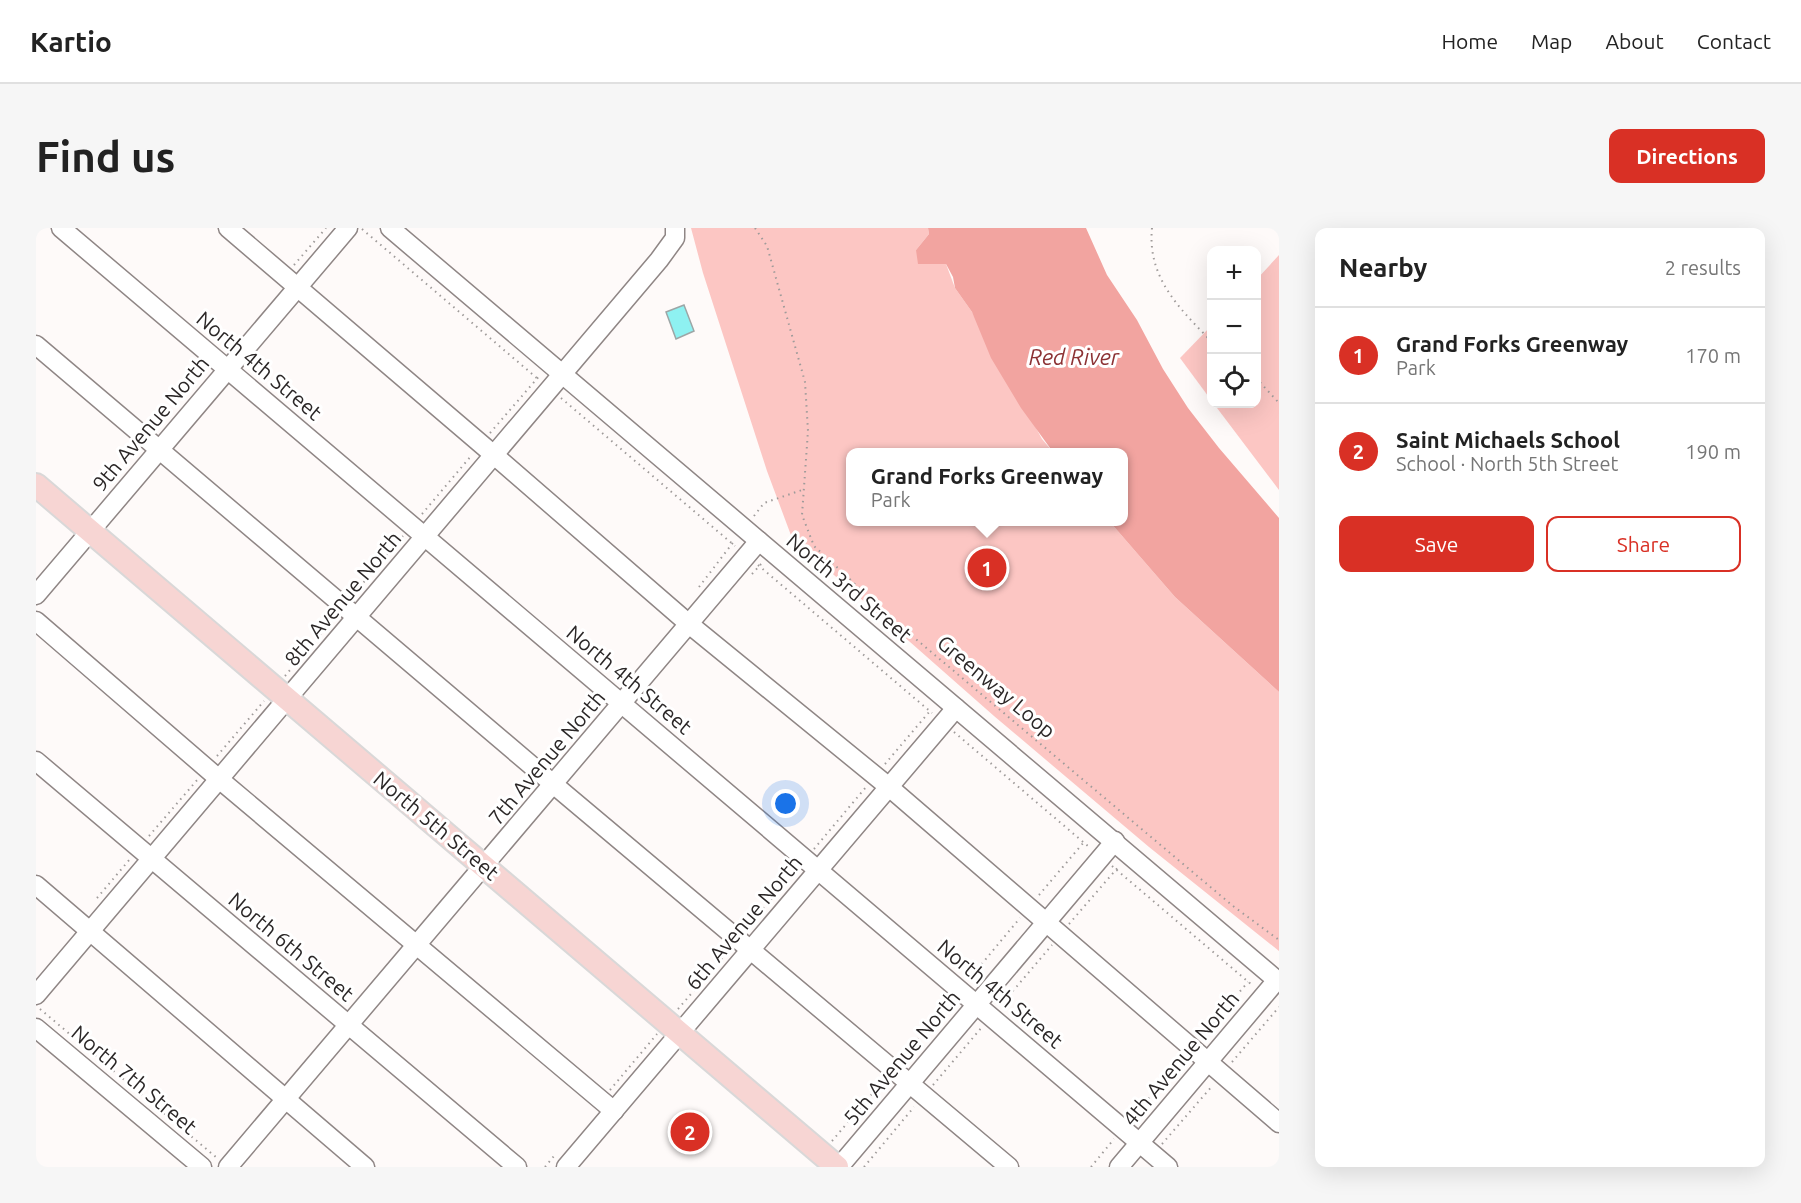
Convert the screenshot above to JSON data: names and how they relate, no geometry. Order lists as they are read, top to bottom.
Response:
{
  "streets": {
    "main road": ["North 5th Street"],
    "street": [
      "North 4th Street",
      "9th Avenue North",
      "North 3rd Street",
      "8th Avenue North",
      "7th Avenue North",
      "6th Avenue North",
      "North 6th Street",
      "5th Avenue North",
      "4th Avenue North",
      "North 7th Street"
    ],
    "path": ["Greenway Loop"]
  },
  "crossings": [
    ["North 4th Street", "9th Avenue North"],
    ["North 4th Street", "8th Avenue North"],
    ["North 4th Street", "7th Avenue North"],
    ["North 4th Street", "6th Avenue North"],
    ["North 4th Street", "5th Avenue North"],
    ["North 4th Street", "4th Avenue North"],
    ["9th Avenue North", "North 5th Street"],
    ["North 3rd Street", "8th Avenue North"],
    ["North 3rd Street", "7th Avenue North"],
    ["North 3rd Street", "6th Avenue North"],
    ["North 3rd Street", "5th Avenue North"],
    ["North 3rd Street", "4th Avenue North"],
    ["8th Avenue North", "North 5th Street"],
    ["8th Avenue North", "North 6th Street"],
    ["7th Avenue North", "North 5th Street"],
    ["7th Avenue North", "North 6th Street"],
    ["7th Avenue North", "North 7th Street"],
    ["North 5th Street", "6th Avenue North"],
    ["North 5th Street", "5th Avenue North"]
  ],
  "water": ["Red River"],
  "page": {
    "header": "Kartio",
    "nav": [
      "Home",
      "Map",
      "About",
      "Contact"
    ],
    "buttons": [
      "Directions",
      ["Save", "Share"]
    ],
    "title": "Find us",
    "heading": ["Nearby", "2 results"],
    "map_buttons": ["+", "−"],
    "list": [
      {
        "mark": "1",
        "name": "Grand Forks Greenway",
        "note": "Park",
        "value": "170 m"
      },
      {
        "mark": "2",
        "name": "Saint Michaels School",
        "note": "School · North 5th Street",
        "value": "190 m"
      }
    ],
    "popup": ["Grand Forks Greenway", "Park"],
    "pins": ["1", "2"]
  }
}
